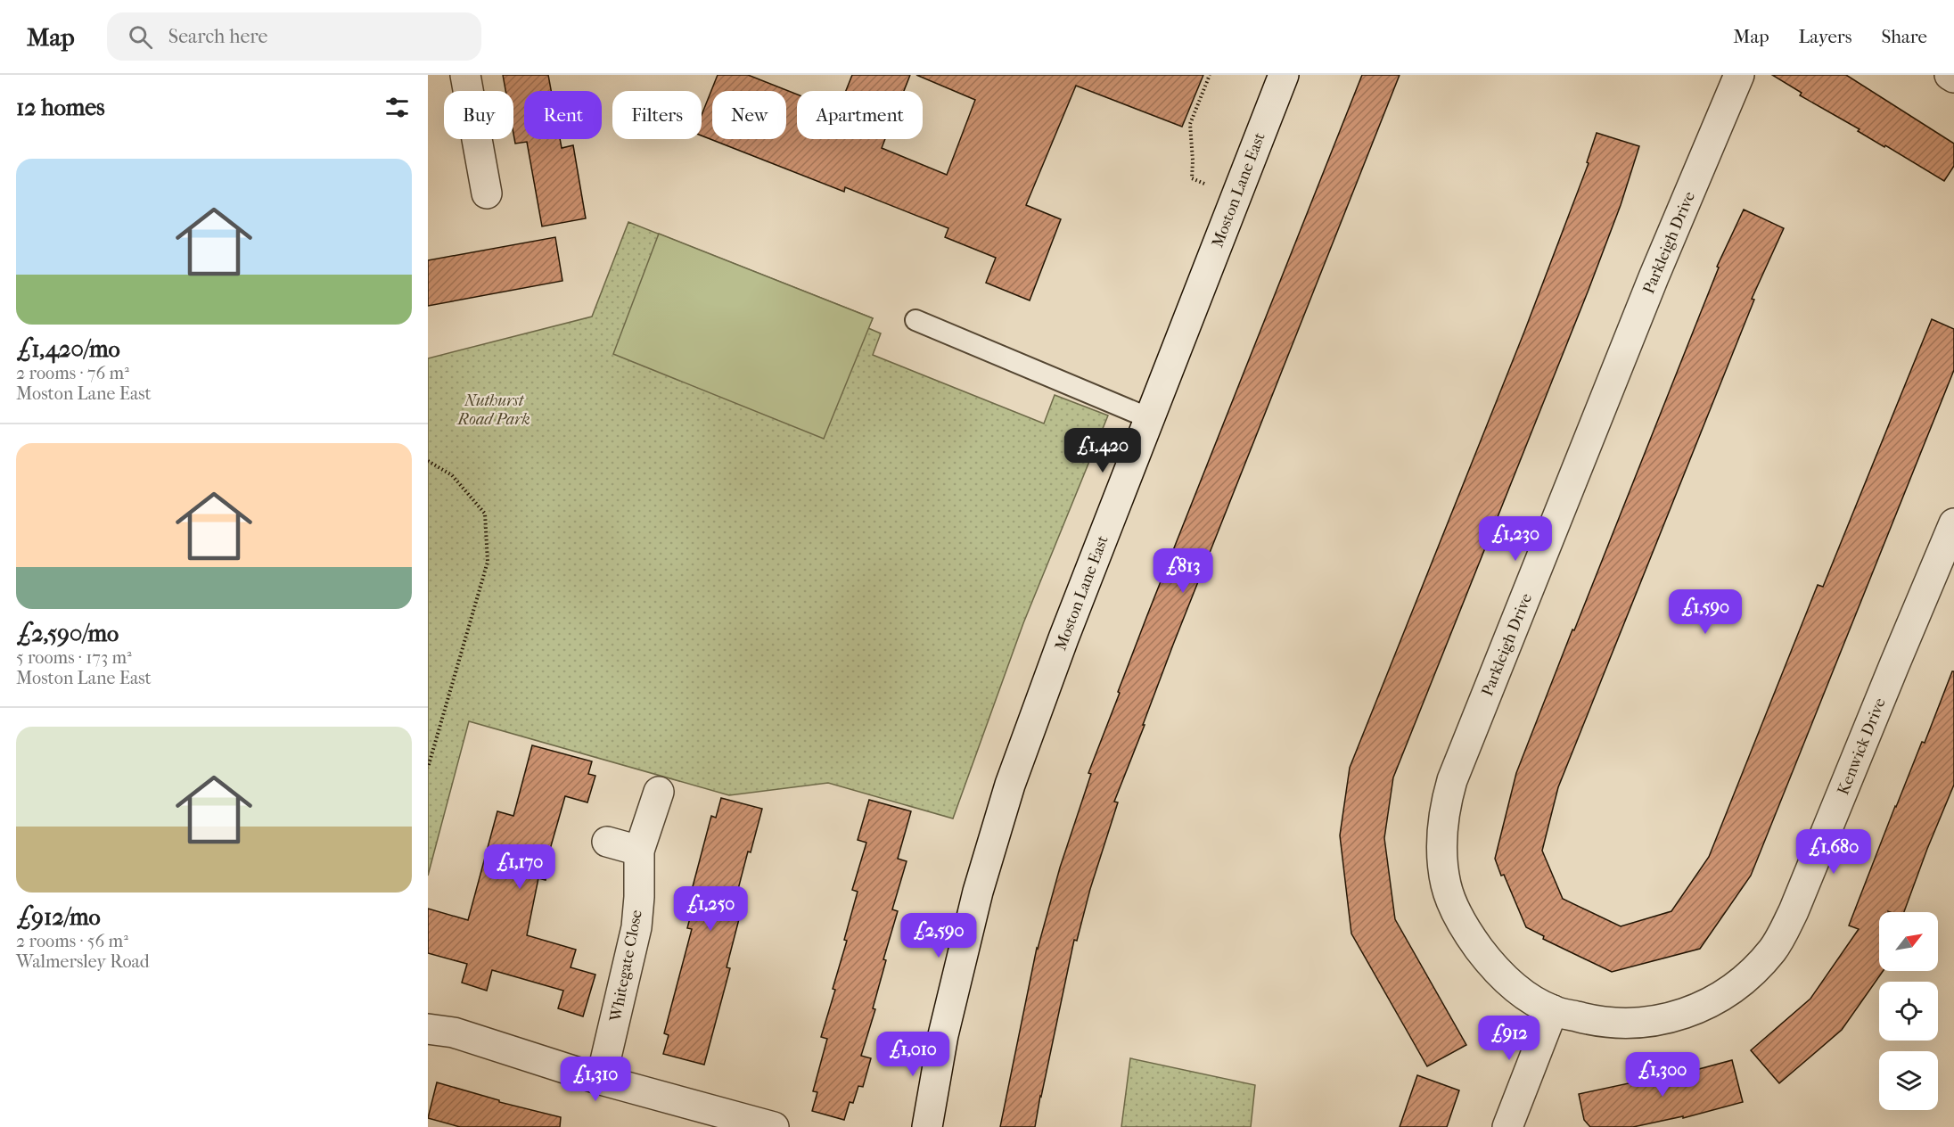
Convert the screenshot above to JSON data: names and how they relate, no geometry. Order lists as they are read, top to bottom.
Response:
{
  "streets": {
    "street": [
      "Moston Lane East",
      "Parkleigh Drive",
      "Kenwick Drive",
      "Whitegate Close"
    ]
  },
  "crossings": [
    ["Parkleigh Drive", "Kenwick Drive"]
  ],
  "parks": ["Nuthurst Road Park"],
  "north": "top right",
  "page": {
    "header": "Map",
    "search": "Search here",
    "nav": ["Map", "Layers", "Share"],
    "heading": "12 homes",
    "chip": [
      "Buy",
      "Rent",
      "Filters",
      "New",
      "Apartment"
    ],
    "list": [
      {
        "name": "£1,420/mo",
        "note": "2 rooms · 76 m² · Moston Lane East"
      },
      {
        "name": "£2,590/mo",
        "note": "5 rooms · 173 m² · Moston Lane East"
      },
      {
        "name": "£912/mo",
        "note": "2 rooms · 56 m² · Walmersley Road"
      }
    ],
    "price": [
      "£1,420",
      "£1,230",
      "£813",
      "£1,590",
      "£1,680",
      "£1,170",
      "£1,250",
      "£2,590",
      "£912",
      "£1,010",
      "£1,300",
      "£1,310"
    ]
  }
}
